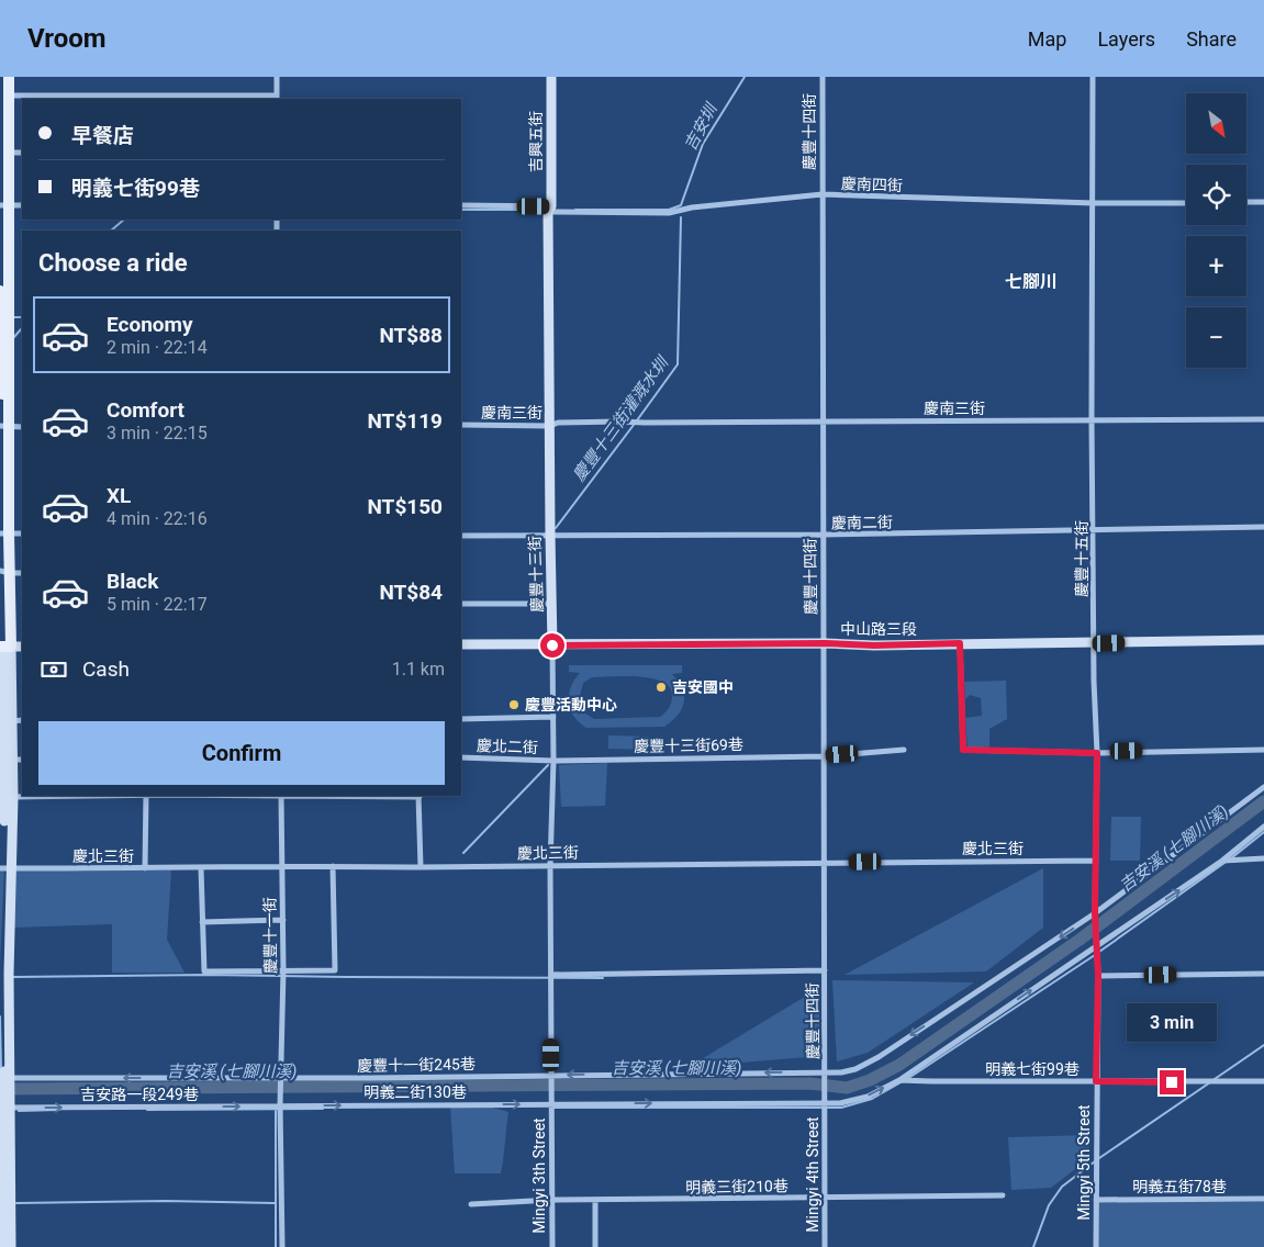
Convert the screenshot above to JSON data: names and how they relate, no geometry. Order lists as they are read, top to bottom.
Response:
{
  "streets": {
    "street": [
      "慶豐十四街",
      "吉興五街",
      "慶南四街",
      "慶南三街",
      "慶南二街",
      "慶豐十五街",
      "慶豐十三街",
      "中山路三段",
      "慶豐十三街69巷",
      "慶北二街",
      "慶北三街",
      "慶豐十一街",
      "慶豐十一街245巷",
      "明義七街99巷",
      "明義二街130巷",
      "吉安路一段249巷",
      "Mingyi 5th Street",
      "Mingyi 4th Street",
      "Mingyi 3th Street",
      "明義三街210巷",
      "明義五街78巷"
    ]
  },
  "crossings": [
    ["慶豐十四街", "慶南四街"],
    ["慶豐十四街", "慶南三街"],
    ["慶豐十四街", "慶南二街"],
    ["慶豐十四街", "中山路三段"],
    ["慶豐十四街", "慶豐十三街69巷"],
    ["慶豐十四街", "慶北三街"],
    ["慶豐十四街", "慶豐十一街245巷"],
    ["慶豐十四街", "明義二街130巷"],
    ["慶豐十四街", "Mingyi 4th Street"],
    ["吉興五街", "慶南四街"],
    ["吉興五街", "慶豐十三街"],
    ["慶南四街", "慶豐十五街"],
    ["慶南四街", "慶豐十三街"],
    ["慶南三街", "慶豐十五街"],
    ["慶南三街", "慶豐十三街"],
    ["慶南二街", "慶豐十五街"],
    ["慶南二街", "慶豐十三街"],
    ["慶豐十五街", "中山路三段"],
    ["慶豐十五街", "慶北三街"],
    ["慶豐十五街", "慶豐十一街245巷"],
    ["慶豐十五街", "明義二街130巷"],
    ["慶豐十五街", "Mingyi 5th Street"],
    ["慶豐十三街", "中山路三段"],
    ["慶豐十三街", "慶豐十三街69巷"],
    ["慶豐十三街", "慶北二街"],
    ["慶豐十三街", "慶北三街"],
    ["慶豐十三街", "慶豐十一街245巷"],
    ["慶豐十三街", "Mingyi 3th Street"],
    ["慶豐十三街69巷", "慶北二街"],
    ["慶北三街", "慶豐十一街"],
    ["慶豐十一街", "慶豐十一街245巷"],
    ["慶豐十一街", "明義二街130巷"],
    ["慶豐十一街", "吉安路一段249巷"],
    ["慶豐十一街245巷", "Mingyi 3th Street"],
    ["明義七街99巷", "明義二街130巷"],
    ["明義七街99巷", "Mingyi 5th Street"],
    ["明義二街130巷", "吉安路一段249巷"],
    ["明義二街130巷", "Mingyi 5th Street"],
    ["明義二街130巷", "Mingyi 4th Street"],
    ["明義二街130巷", "Mingyi 3th Street"],
    ["Mingyi 5th Street", "明義五街78巷"],
    ["Mingyi 4th Street", "明義三街210巷"],
    ["Mingyi 3th Street", "明義三街210巷"]
  ],
  "one_way": ["慶豐十一街245巷", "明義二街130巷", "吉安路一段249巷"],
  "districts": ["七腳川"],
  "water": ["吉安圳", "慶豐十三街灌溉水圳", "吉安溪 (七腳川溪)"],
  "places": ["吉安國中", "慶豐活動中心"],
  "north": "bottom right",
  "page": {
    "header": "Vroom",
    "nav": ["Map", "Layers", "Share"],
    "map_buttons": ["+", "−"],
    "banner": ["早餐店", "明義七街99巷"],
    "heading": "Choose a ride",
    "list": [
      {
        "name": "Economy",
        "note": "2 min · 22:14",
        "value": "NT$88"
      },
      {
        "name": "Comfort",
        "note": "3 min · 22:15",
        "value": "NT$119"
      },
      {
        "name": "XL",
        "note": "4 min · 22:16",
        "value": "NT$150"
      },
      {
        "name": "Black",
        "note": "5 min · 22:17",
        "value": "NT$84"
      }
    ],
    "pay": ["Cash", "1.1 km"],
    "buttons": "Confirm",
    "bubble": "3 min"
  }
}
